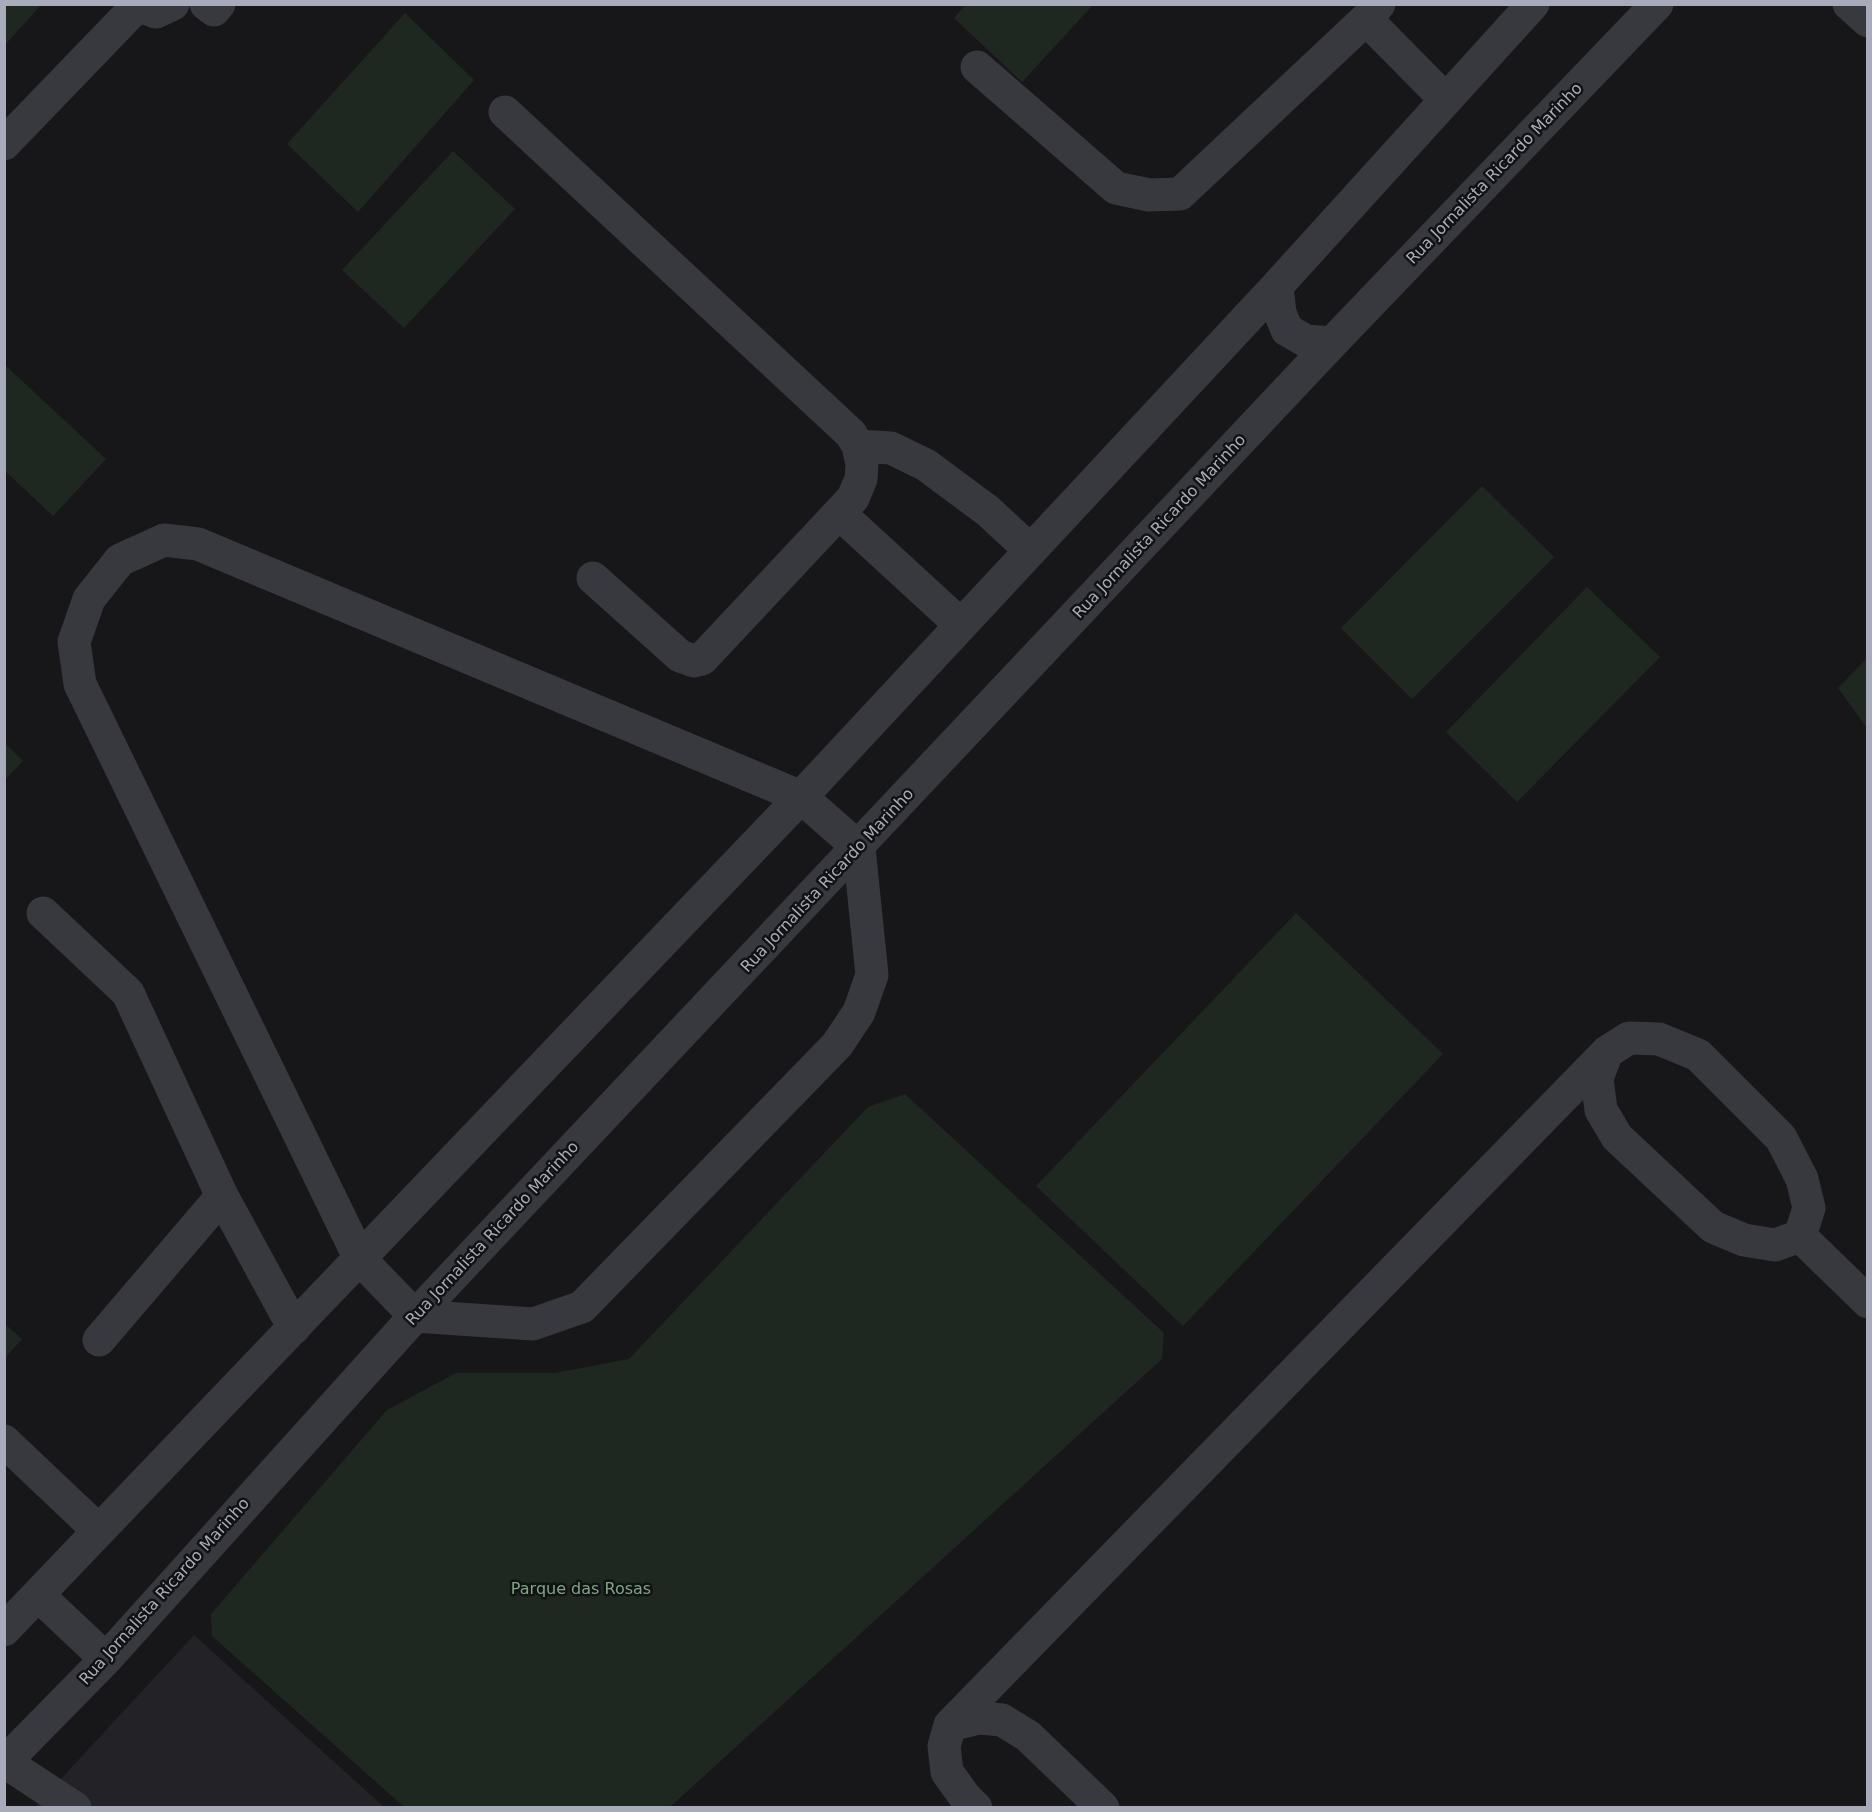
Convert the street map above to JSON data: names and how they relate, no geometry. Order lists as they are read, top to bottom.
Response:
{
  "streets": {
    "street": ["Rua Jornalista Ricardo Marinho"]
  },
  "parks": ["Parque das Rosas"]
}
